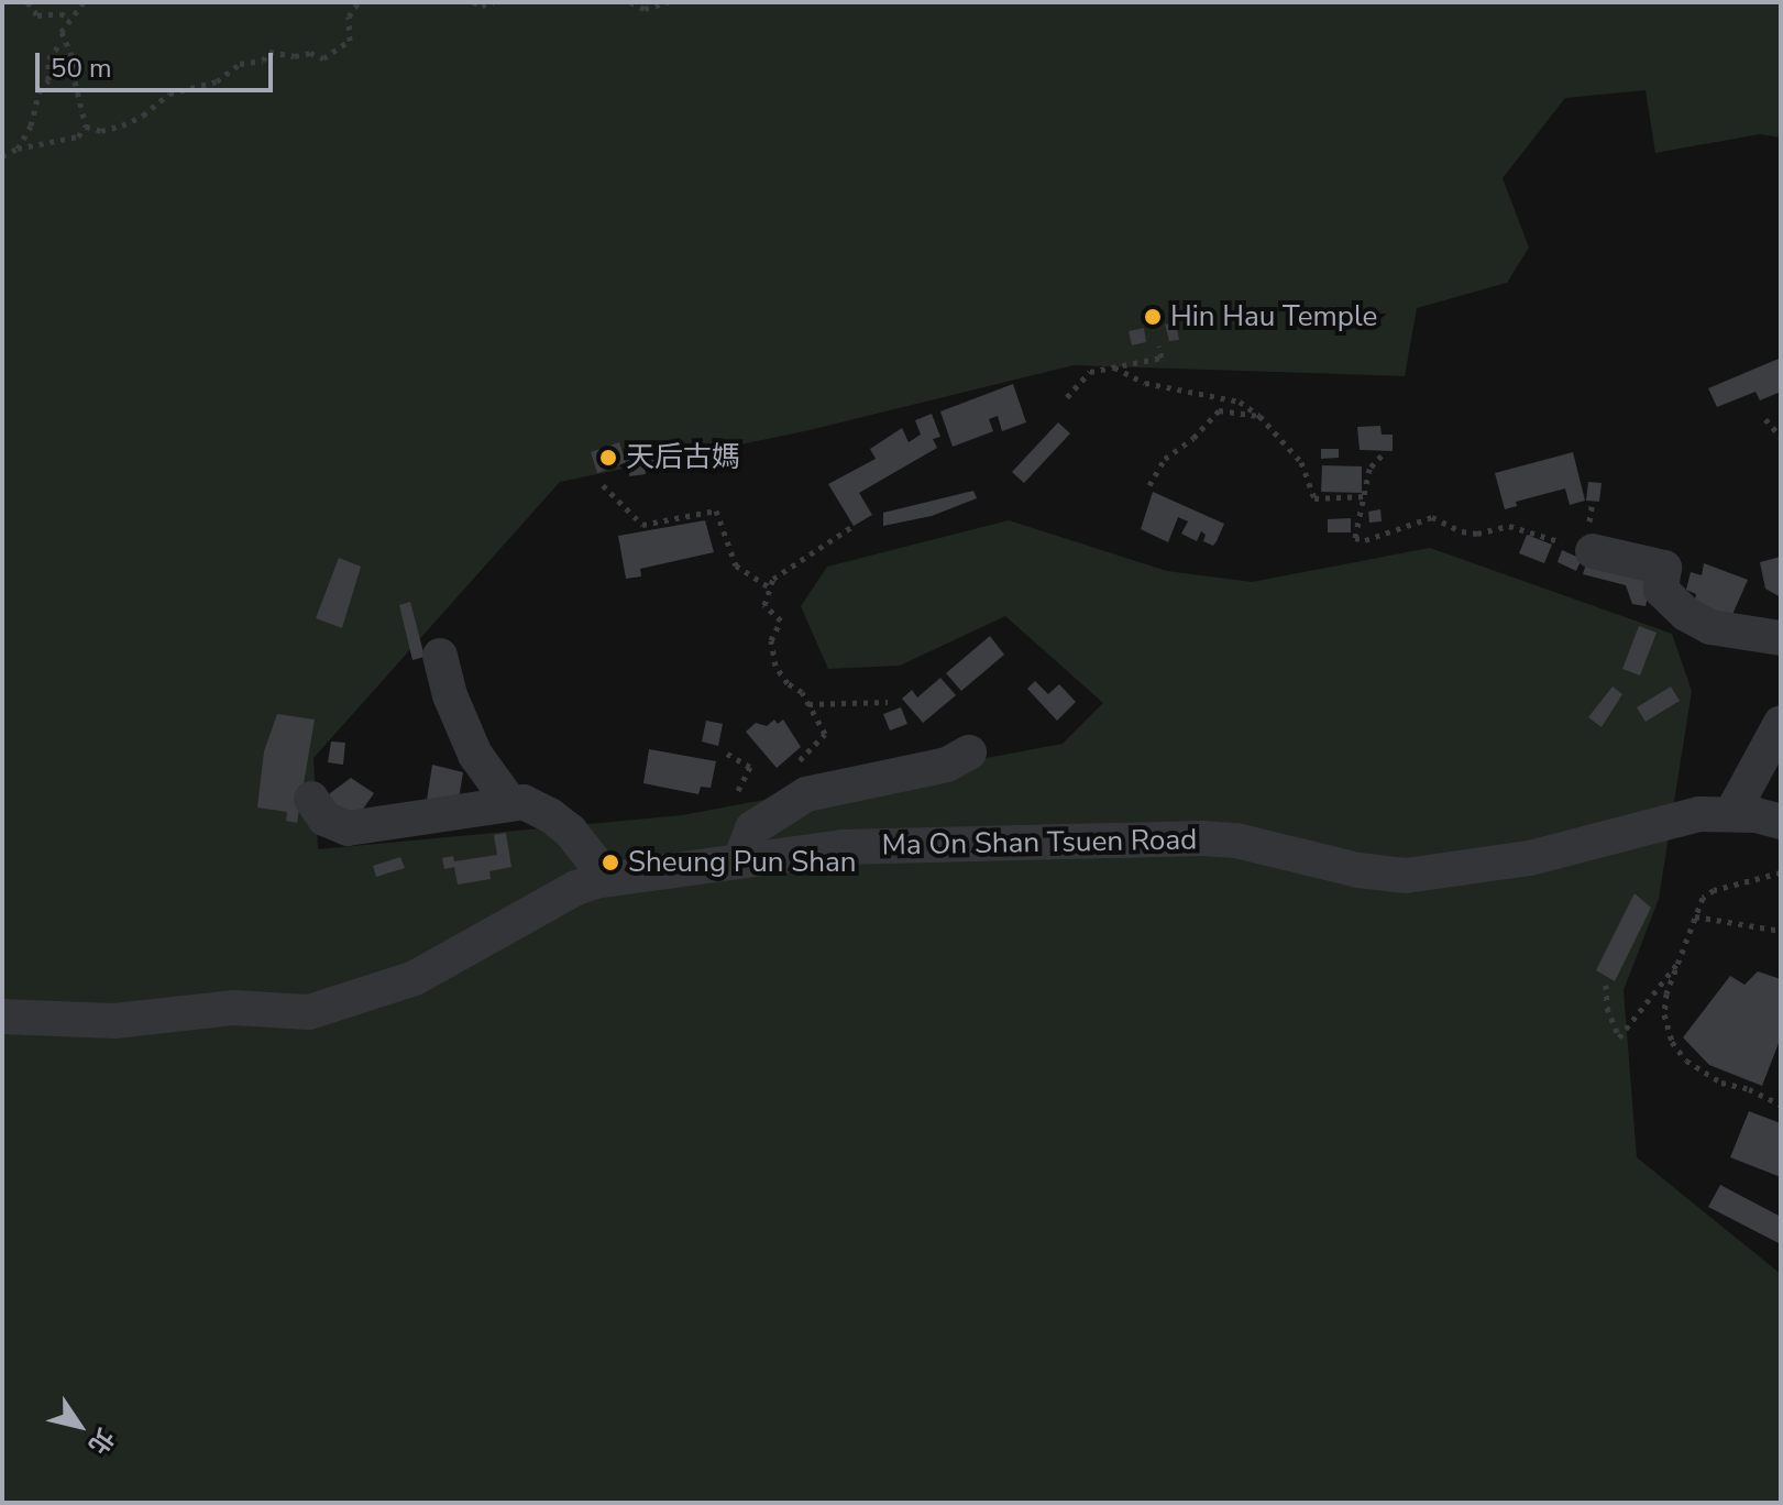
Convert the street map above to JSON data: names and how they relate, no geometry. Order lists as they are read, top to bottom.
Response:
{
  "streets": {
    "street": ["Ma On Shan Tsuen Road"]
  },
  "places": ["Hin Hau Temple", "天后古媽", "Sheung Pun Shan"],
  "scale_bar": "50 m",
  "north": "bottom right"
}
